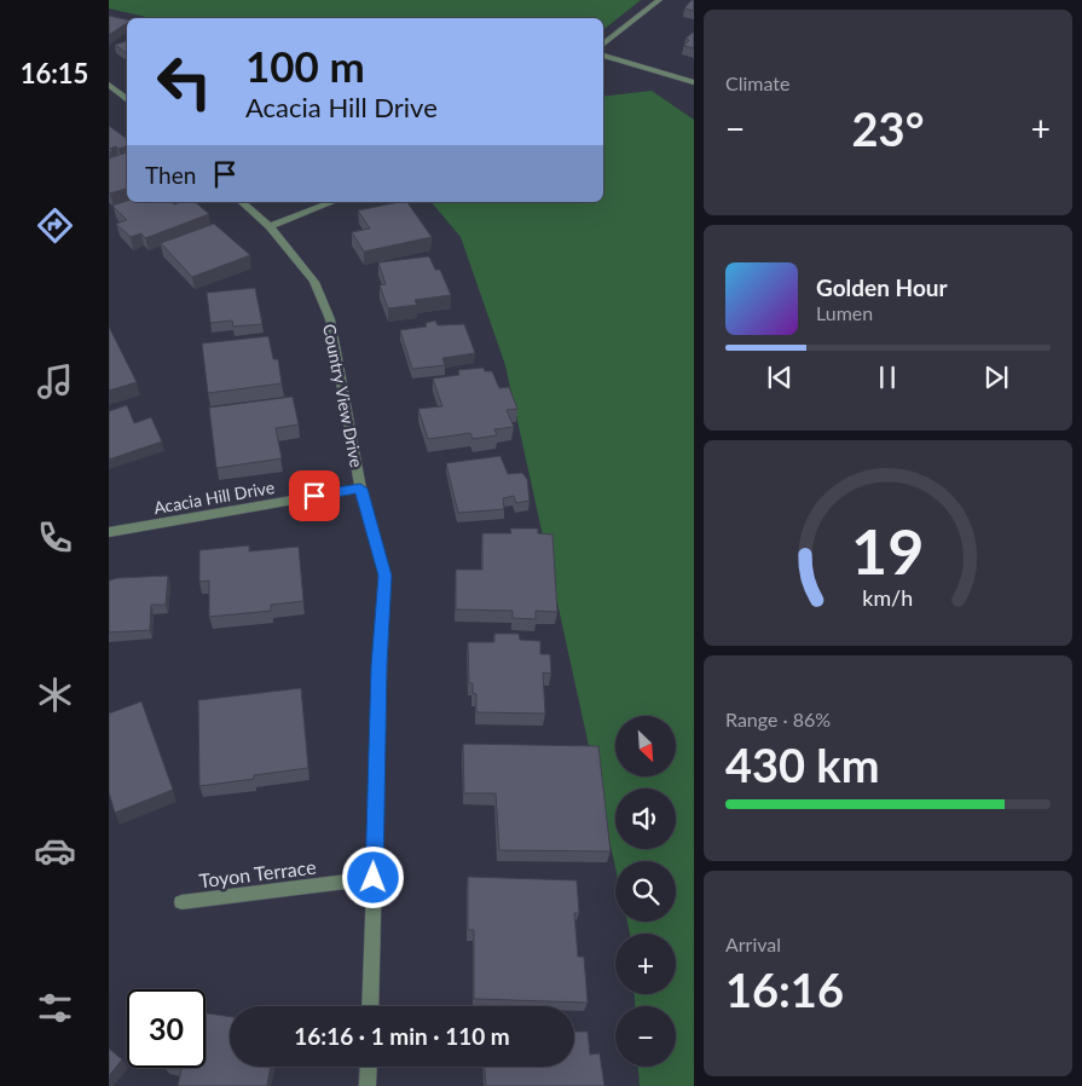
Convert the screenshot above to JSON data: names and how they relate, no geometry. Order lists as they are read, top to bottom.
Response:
{
  "streets": {
    "street": ["Country View Drive", "Acacia Hill Drive", "Toyon Terrace"]
  },
  "crossings": [
    ["Country View Drive", "Acacia Hill Drive"],
    ["Country View Drive", "Toyon Terrace"]
  ],
  "north": "bottom right",
  "page": {
    "tabs": "16:15",
    "tile": [
      "Climate",
      ["Range · 86%", "430 km"],
      ["Arrival", "16:16"]
    ],
    "turn": ["100 m", "Acacia Hill Drive"],
    "heat": ["−", "23°", "+"],
    "then": "Then",
    "song": ["Golden Hour", "Lumen"],
    "map_buttons": ["+", "−"],
    "limit": "30",
    "trip": "16:16 · 1 min · 110 m",
    "gauge": ["19", "km/h"]
  }
}
